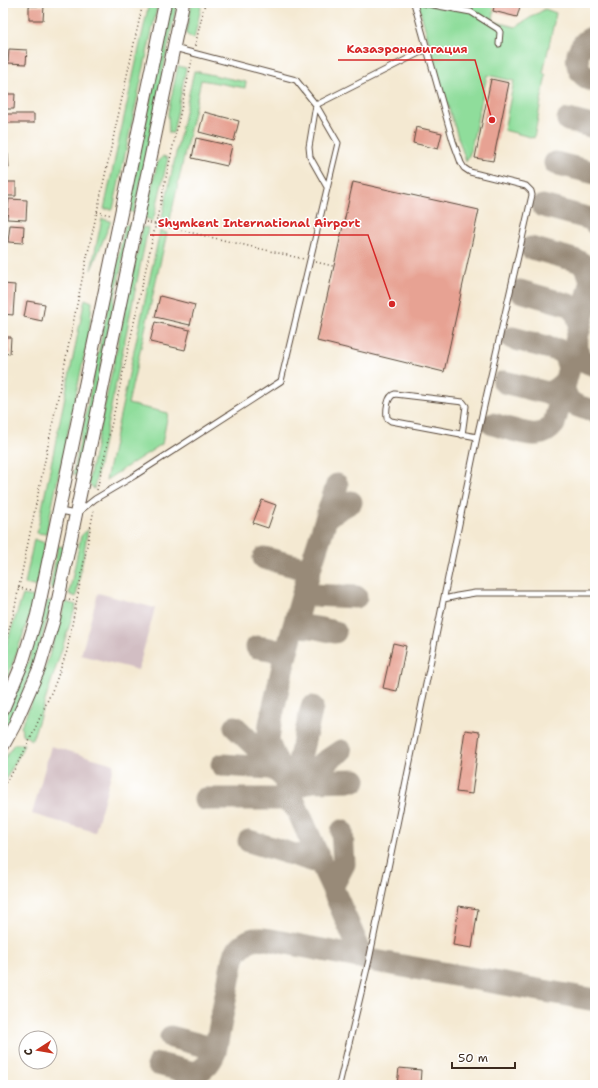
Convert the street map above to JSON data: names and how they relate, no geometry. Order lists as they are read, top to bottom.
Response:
{
  "places": ["Казаэронавигация", "Shymkent International Airport"],
  "scale_bar": "50 m",
  "north": "left"
}
